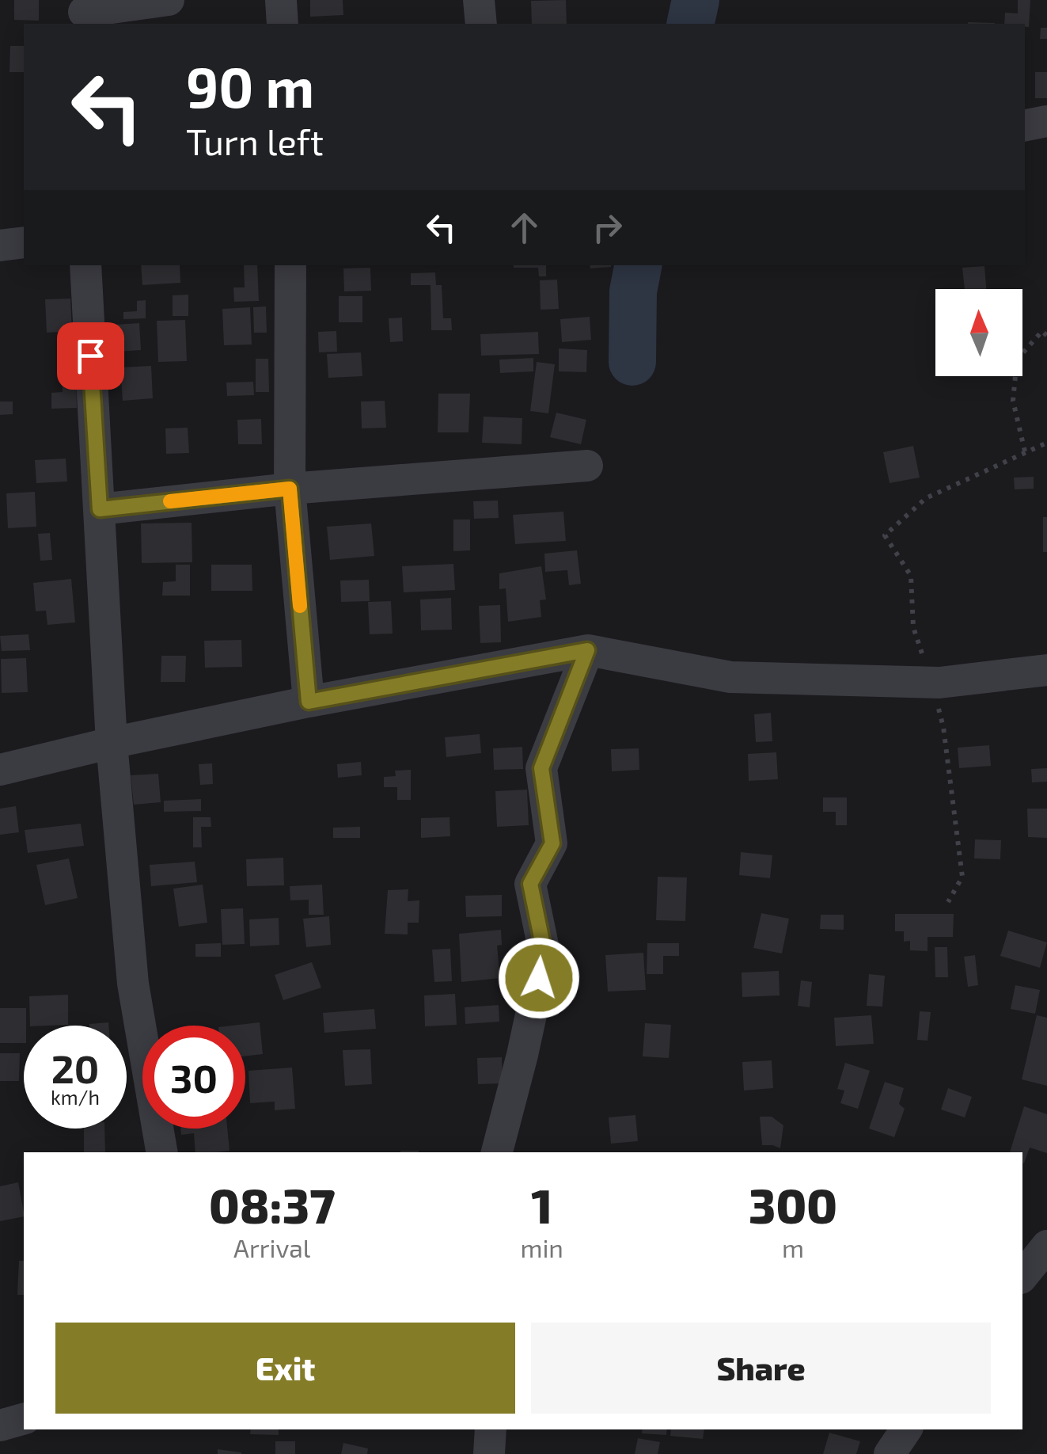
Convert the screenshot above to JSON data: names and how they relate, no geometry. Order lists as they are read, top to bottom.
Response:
{
  "north": "top",
  "page": {
    "turn": ["90 m", "Turn left"],
    "speed": "20 km/h",
    "limit": "30",
    "eta": [
      "08:37",
      "Arrival",
      "1",
      "min",
      "300",
      "m"
    ],
    "buttons": ["Exit", "Share"]
  }
}
